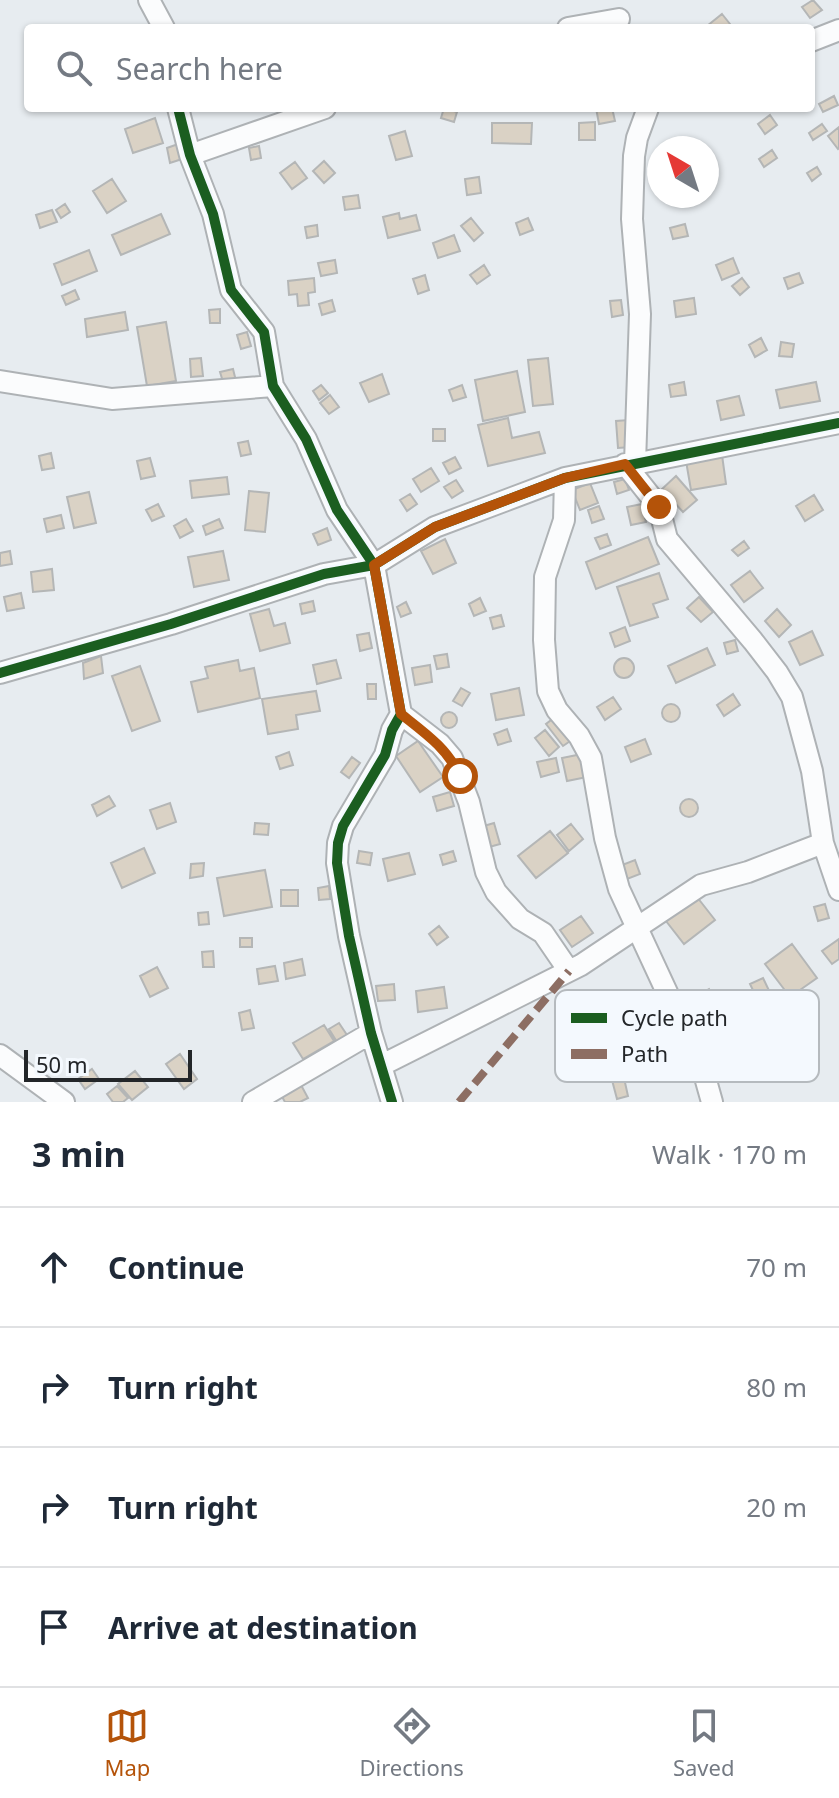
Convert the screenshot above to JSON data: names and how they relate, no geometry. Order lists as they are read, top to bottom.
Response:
{
  "legend": ["Cycle path", "Path"],
  "scale_bar": "50 m",
  "north": "top left",
  "page": {
    "search": "Search here",
    "scale": "50 m",
    "heading": ["3 min", "Walk · 170 m"],
    "list": [
      ["Continue", "70 m"],
      ["Turn right", "80 m"],
      ["Turn right", "20 m"],
      "Arrive at destination"
    ],
    "nav": ["Map", "Directions", "Saved"]
  }
}
